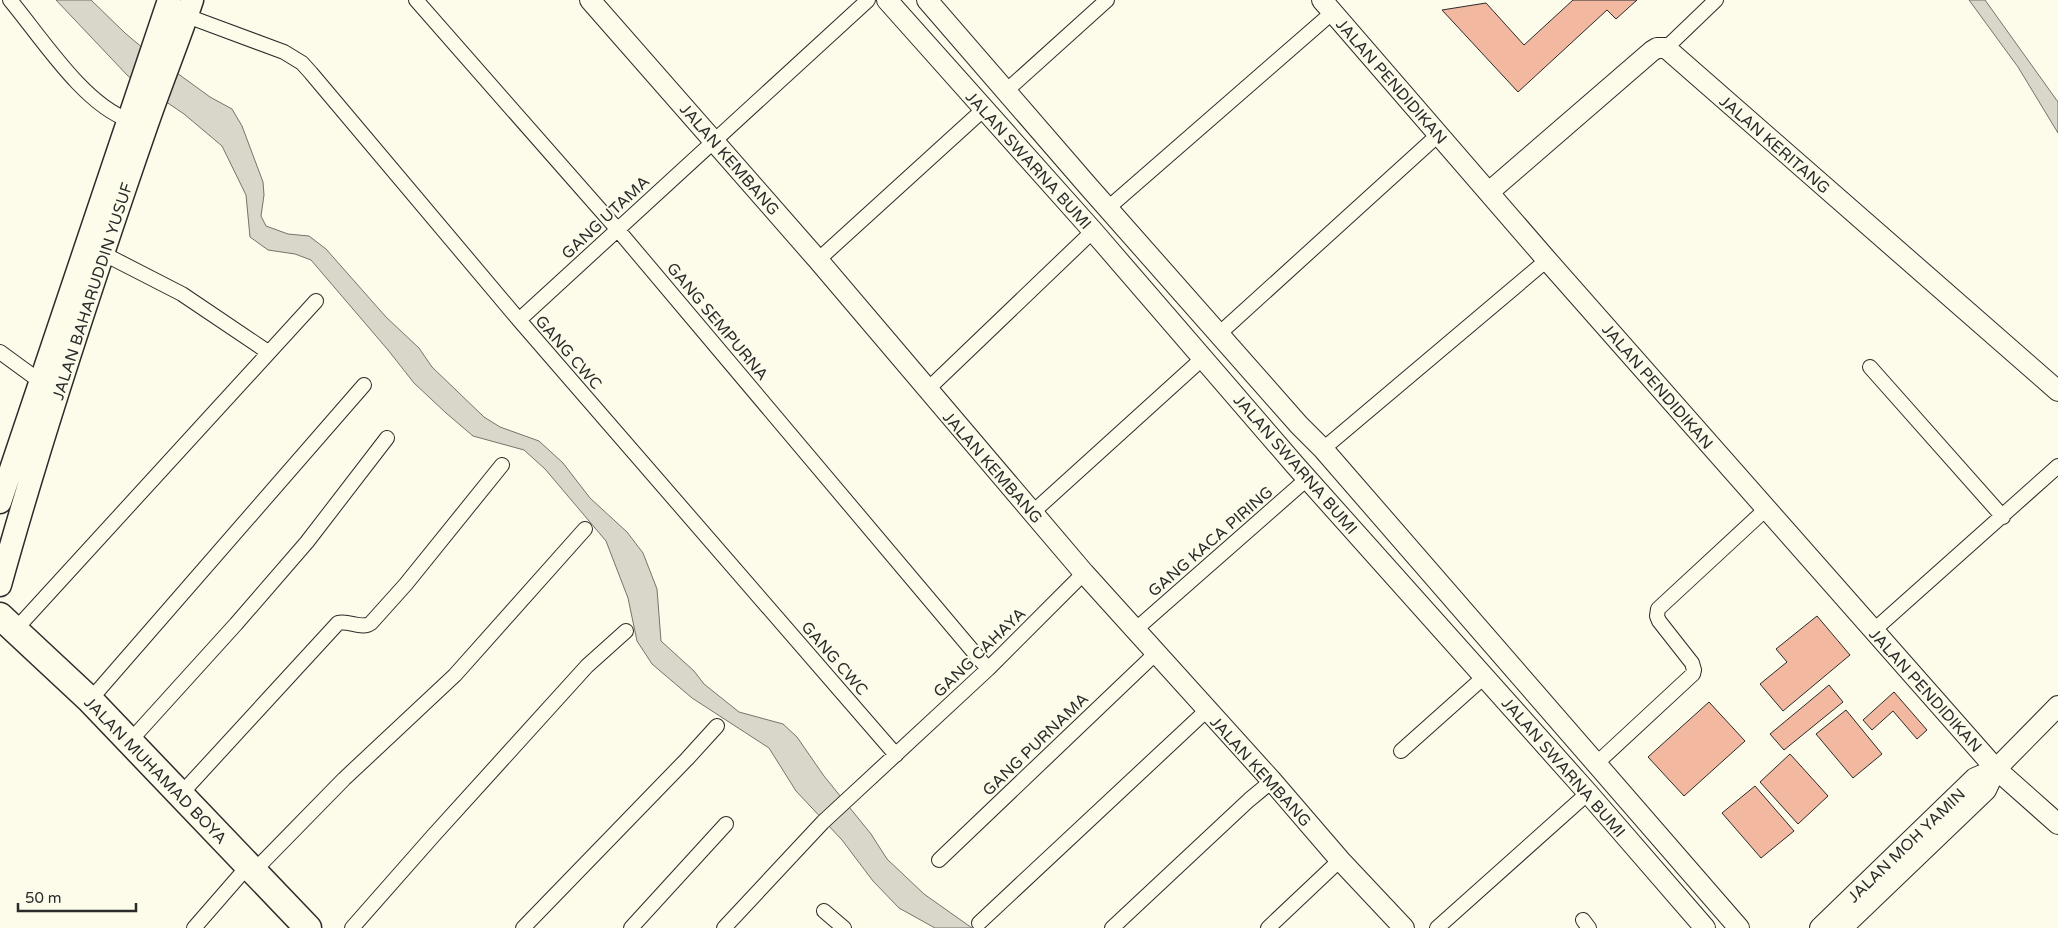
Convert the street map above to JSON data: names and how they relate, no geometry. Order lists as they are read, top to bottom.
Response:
{
  "streets": {
    "highway": ["JALAN MUHAMAD BOYA"],
    "main road": ["JALAN BAHARUDDIN YUSUF"],
    "street": [
      "JALAN PENDIDIKAN",
      "JALAN KERITANG",
      "JALAN KEMBANG",
      "JALAN SWARNA BUMI",
      "GANG UTAMA",
      "GANG SEMPURNA",
      "GANG CWC",
      "GANG KACA PIRING",
      "GANG CAHAYA",
      "GANG PURNAMA",
      "JALAN MOH YAMIN"
    ]
  },
  "crossings": [
    ["JALAN PENDIDIKAN", "JALAN MOH YAMIN"],
    ["JALAN KEMBANG", "GANG UTAMA"],
    ["JALAN KEMBANG", "GANG KACA PIRING"],
    ["JALAN KEMBANG", "GANG CAHAYA"],
    ["JALAN KEMBANG", "GANG PURNAMA"],
    ["JALAN SWARNA BUMI", "GANG KACA PIRING"],
    ["GANG UTAMA", "GANG SEMPURNA"],
    ["GANG UTAMA", "GANG CWC"],
    ["JALAN BAHARUDDIN YUSUF", "GANG CWC"],
    ["GANG SEMPURNA", "GANG CAHAYA"],
    ["GANG CWC", "GANG CAHAYA"]
  ],
  "scale_bar": "50 m"
}
